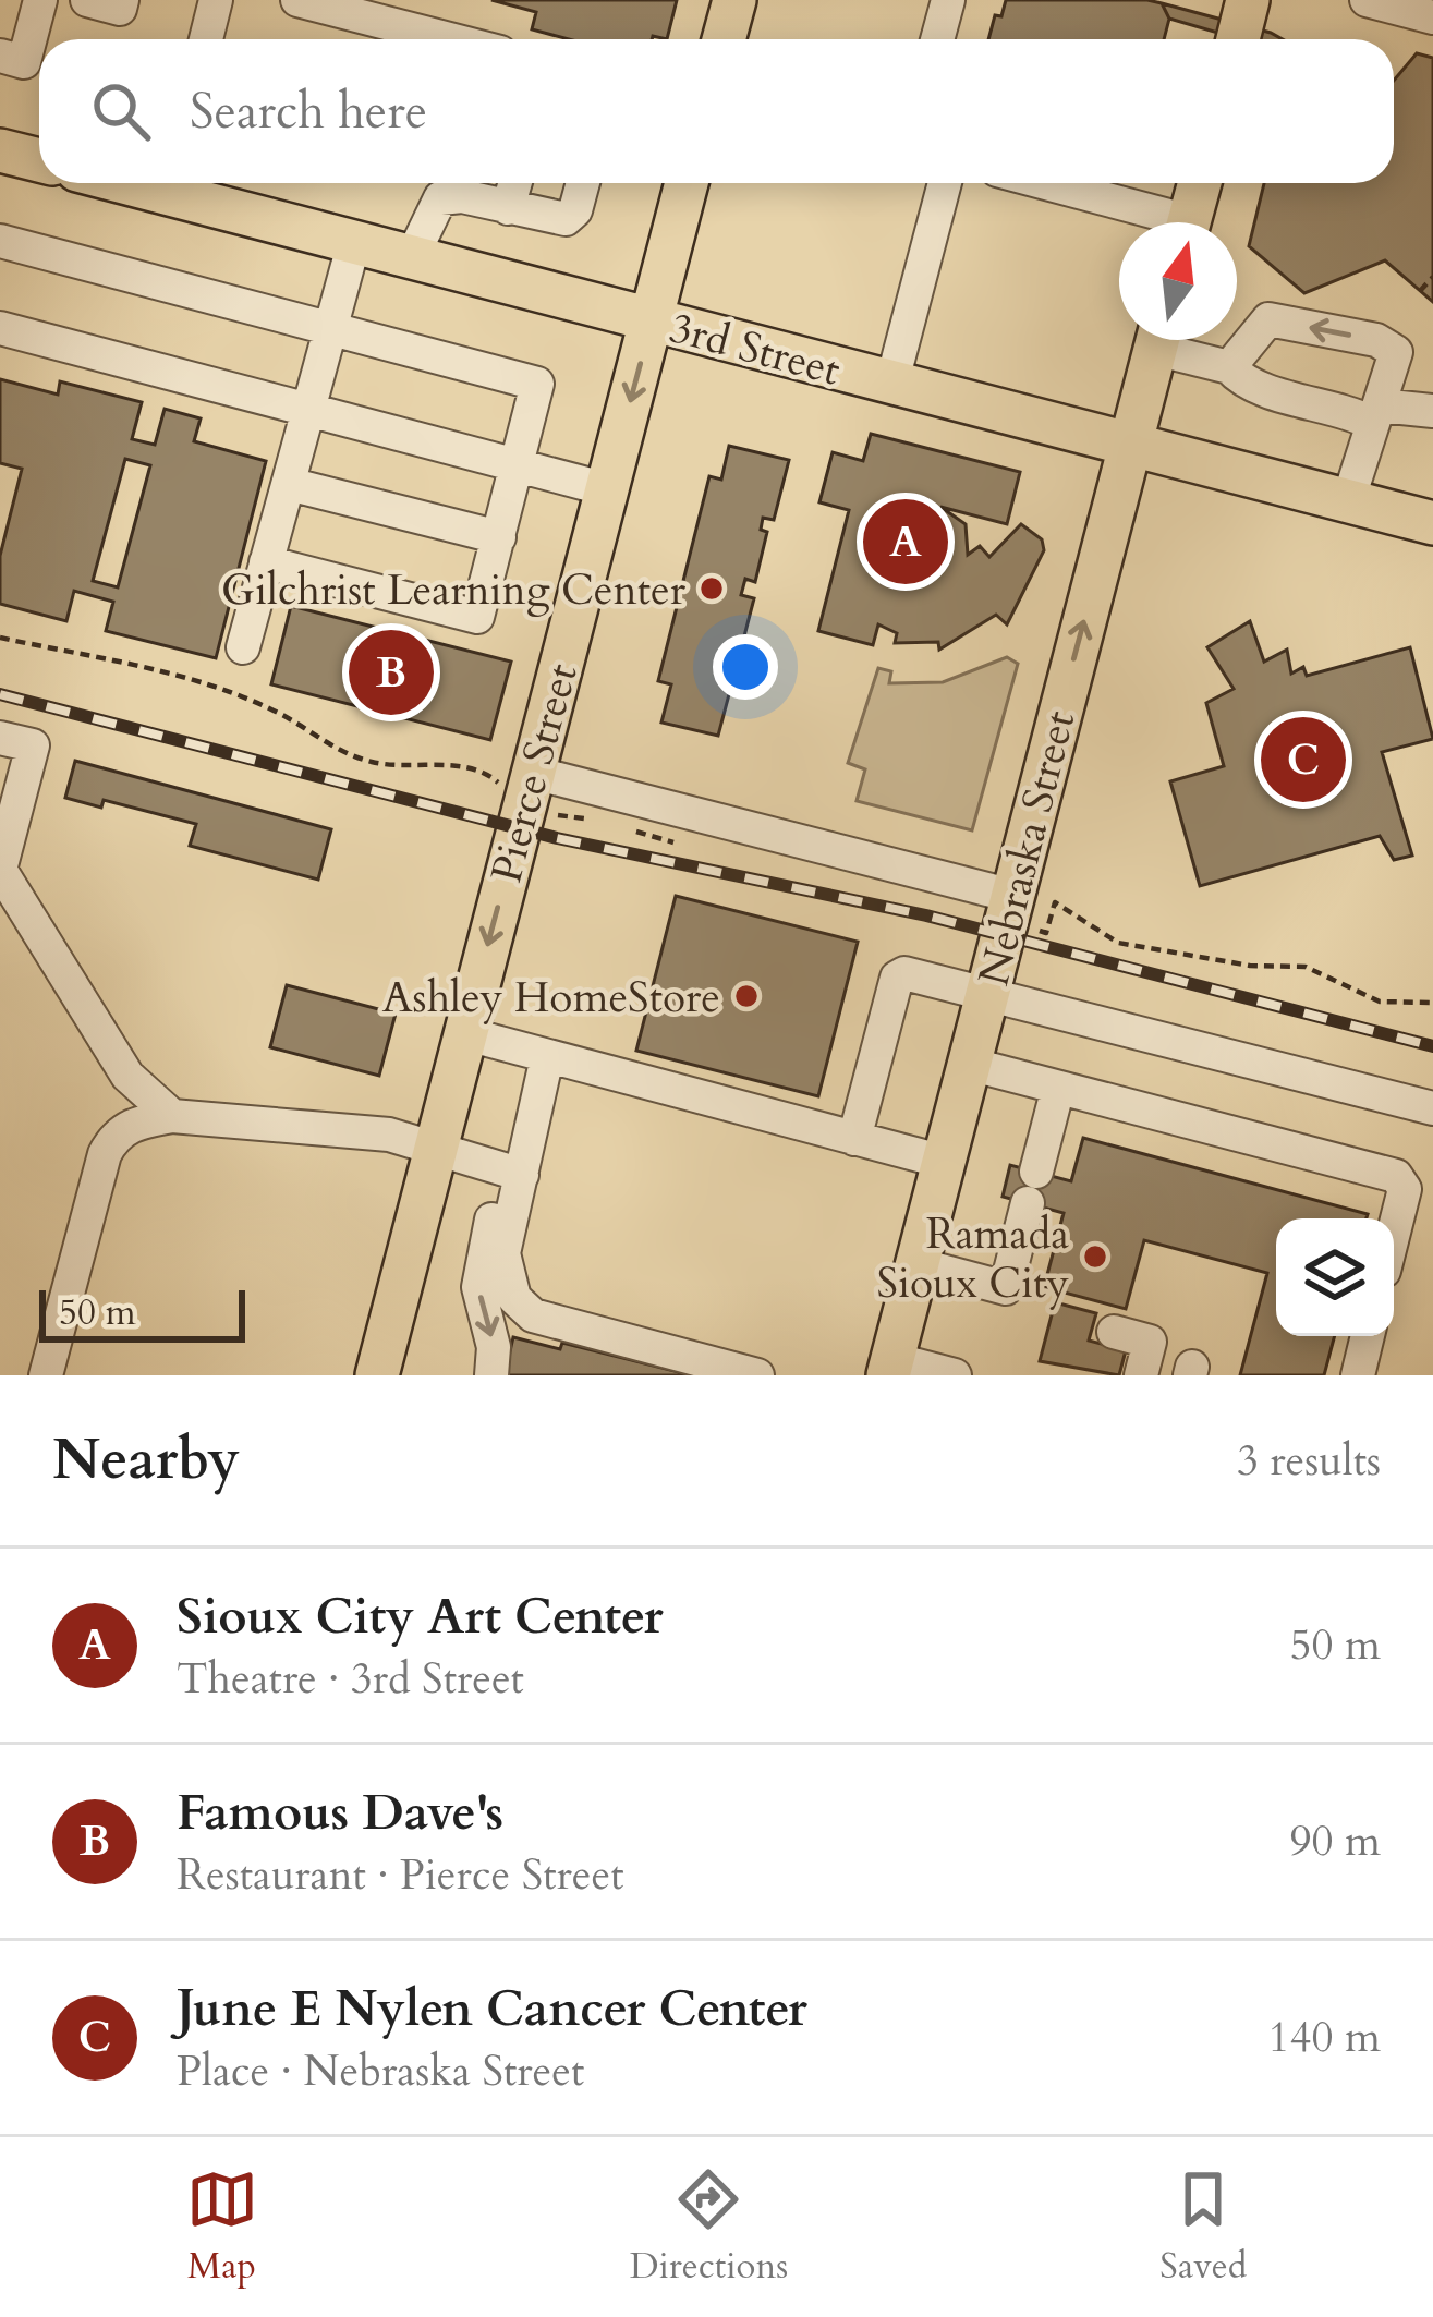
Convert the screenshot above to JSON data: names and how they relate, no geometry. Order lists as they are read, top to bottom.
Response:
{
  "streets": {
    "main road": ["3rd Street", "Pierce Street", "Nebraska Street"]
  },
  "crossings": [
    ["3rd Street", "Pierce Street"],
    ["3rd Street", "Nebraska Street"]
  ],
  "one_way": ["Pierce Street", "Nebraska Street"],
  "places": ["Gilchrist Learning Center", "Ashley HomeStore", "Ramada Sioux City"],
  "scale_bar": "50 m",
  "north": "top",
  "page": {
    "search": "Search here",
    "pins": ["A", "B", "C"],
    "scale": "50 m",
    "heading": ["Nearby", "3 results"],
    "list": [
      {
        "mark": "A",
        "name": "Sioux City Art Center",
        "note": "Theatre · 3rd Street",
        "value": "50 m"
      },
      {
        "mark": "B",
        "name": "Famous Dave's",
        "note": "Restaurant · Pierce Street",
        "value": "90 m"
      },
      {
        "mark": "C",
        "name": "June E Nylen Cancer Center",
        "note": "Place · Nebraska Street",
        "value": "140 m"
      }
    ],
    "nav": ["Map", "Directions", "Saved"]
  }
}
